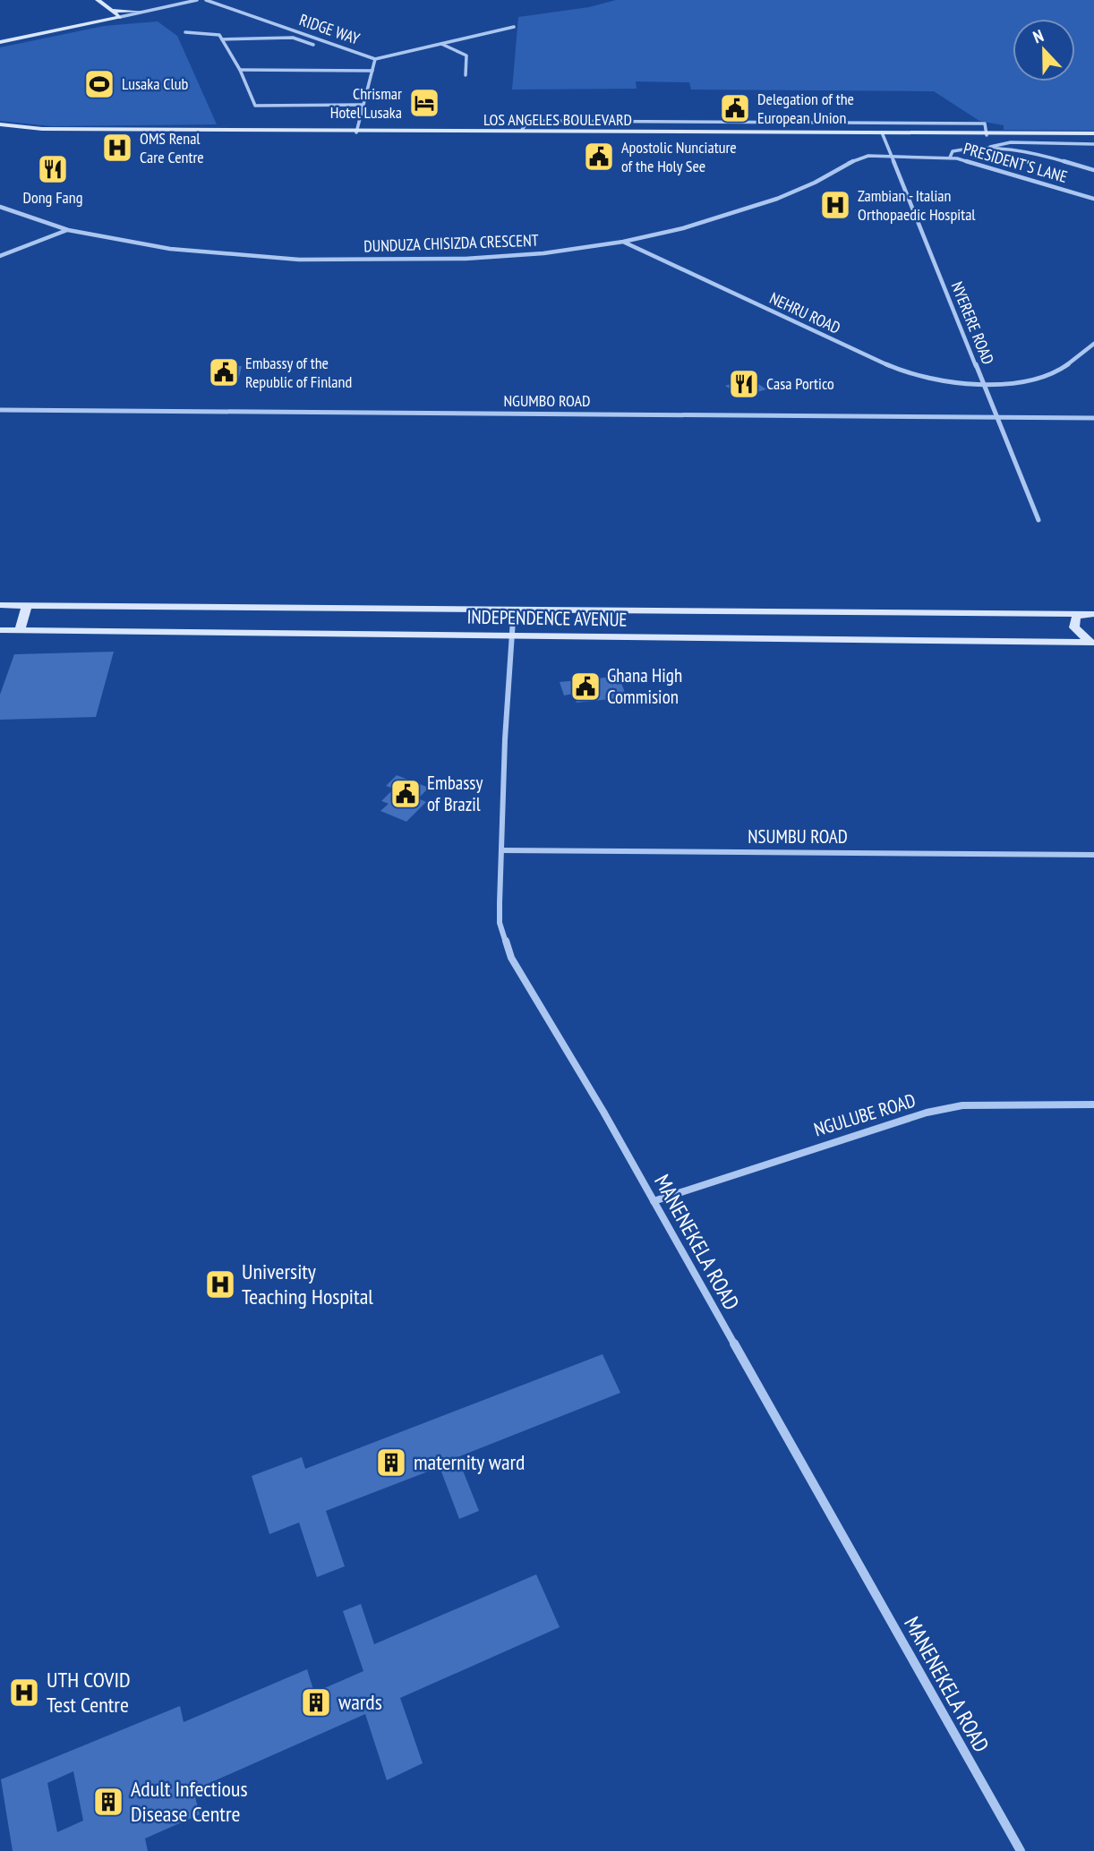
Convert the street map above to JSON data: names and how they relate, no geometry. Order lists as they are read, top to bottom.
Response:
{
  "streets": {
    "main road": ["LOS ANGELES BOULEVARD", "INDEPENDENCE AVENUE"],
    "street": [
      "RIDGE WAY",
      "PRESIDENT'S LANE",
      "DUNDUZA CHISIZDA CRESCENT",
      "NEHRU ROAD",
      "NYERERE ROAD",
      "NGUMBO ROAD",
      "NSUMBU ROAD",
      "NGULUBE ROAD",
      "MANENEKELA ROAD"
    ]
  },
  "crossings": [
    ["RIDGE WAY", "LOS ANGELES BOULEVARD"],
    ["LOS ANGELES BOULEVARD", "NYERERE ROAD"],
    ["PRESIDENT'S LANE", "DUNDUZA CHISIZDA CRESCENT"],
    ["PRESIDENT'S LANE", "NYERERE ROAD"],
    ["DUNDUZA CHISIZDA CRESCENT", "NEHRU ROAD"],
    ["DUNDUZA CHISIZDA CRESCENT", "NYERERE ROAD"],
    ["NEHRU ROAD", "NYERERE ROAD"],
    ["NYERERE ROAD", "NGUMBO ROAD"],
    ["INDEPENDENCE AVENUE", "MANENEKELA ROAD"],
    ["NSUMBU ROAD", "MANENEKELA ROAD"],
    ["NGULUBE ROAD", "MANENEKELA ROAD"]
  ],
  "places": {
    "sports": ["Lusaka Club"],
    "hotel": ["Chrismar Hotel Lusaka"],
    "public building": [
      "Delegation of the European Union",
      "Apostolic Nunciature of the Holy See",
      "Embassy of the Republic of Finland",
      "Ghana High Commision",
      "Embassy of Brazil"
    ],
    "hospital": [
      "OMS Renal Care Centre",
      "Zambian - Italian Orthopaedic Hospital",
      "University Teaching Hospital",
      "UTH COVID Test Centre"
    ],
    "restaurant": ["Dong Fang", "Casa Portico"],
    "building": ["maternity ward", "wards", "Adult Infectious Disease Centre"]
  },
  "north": "top"
}
